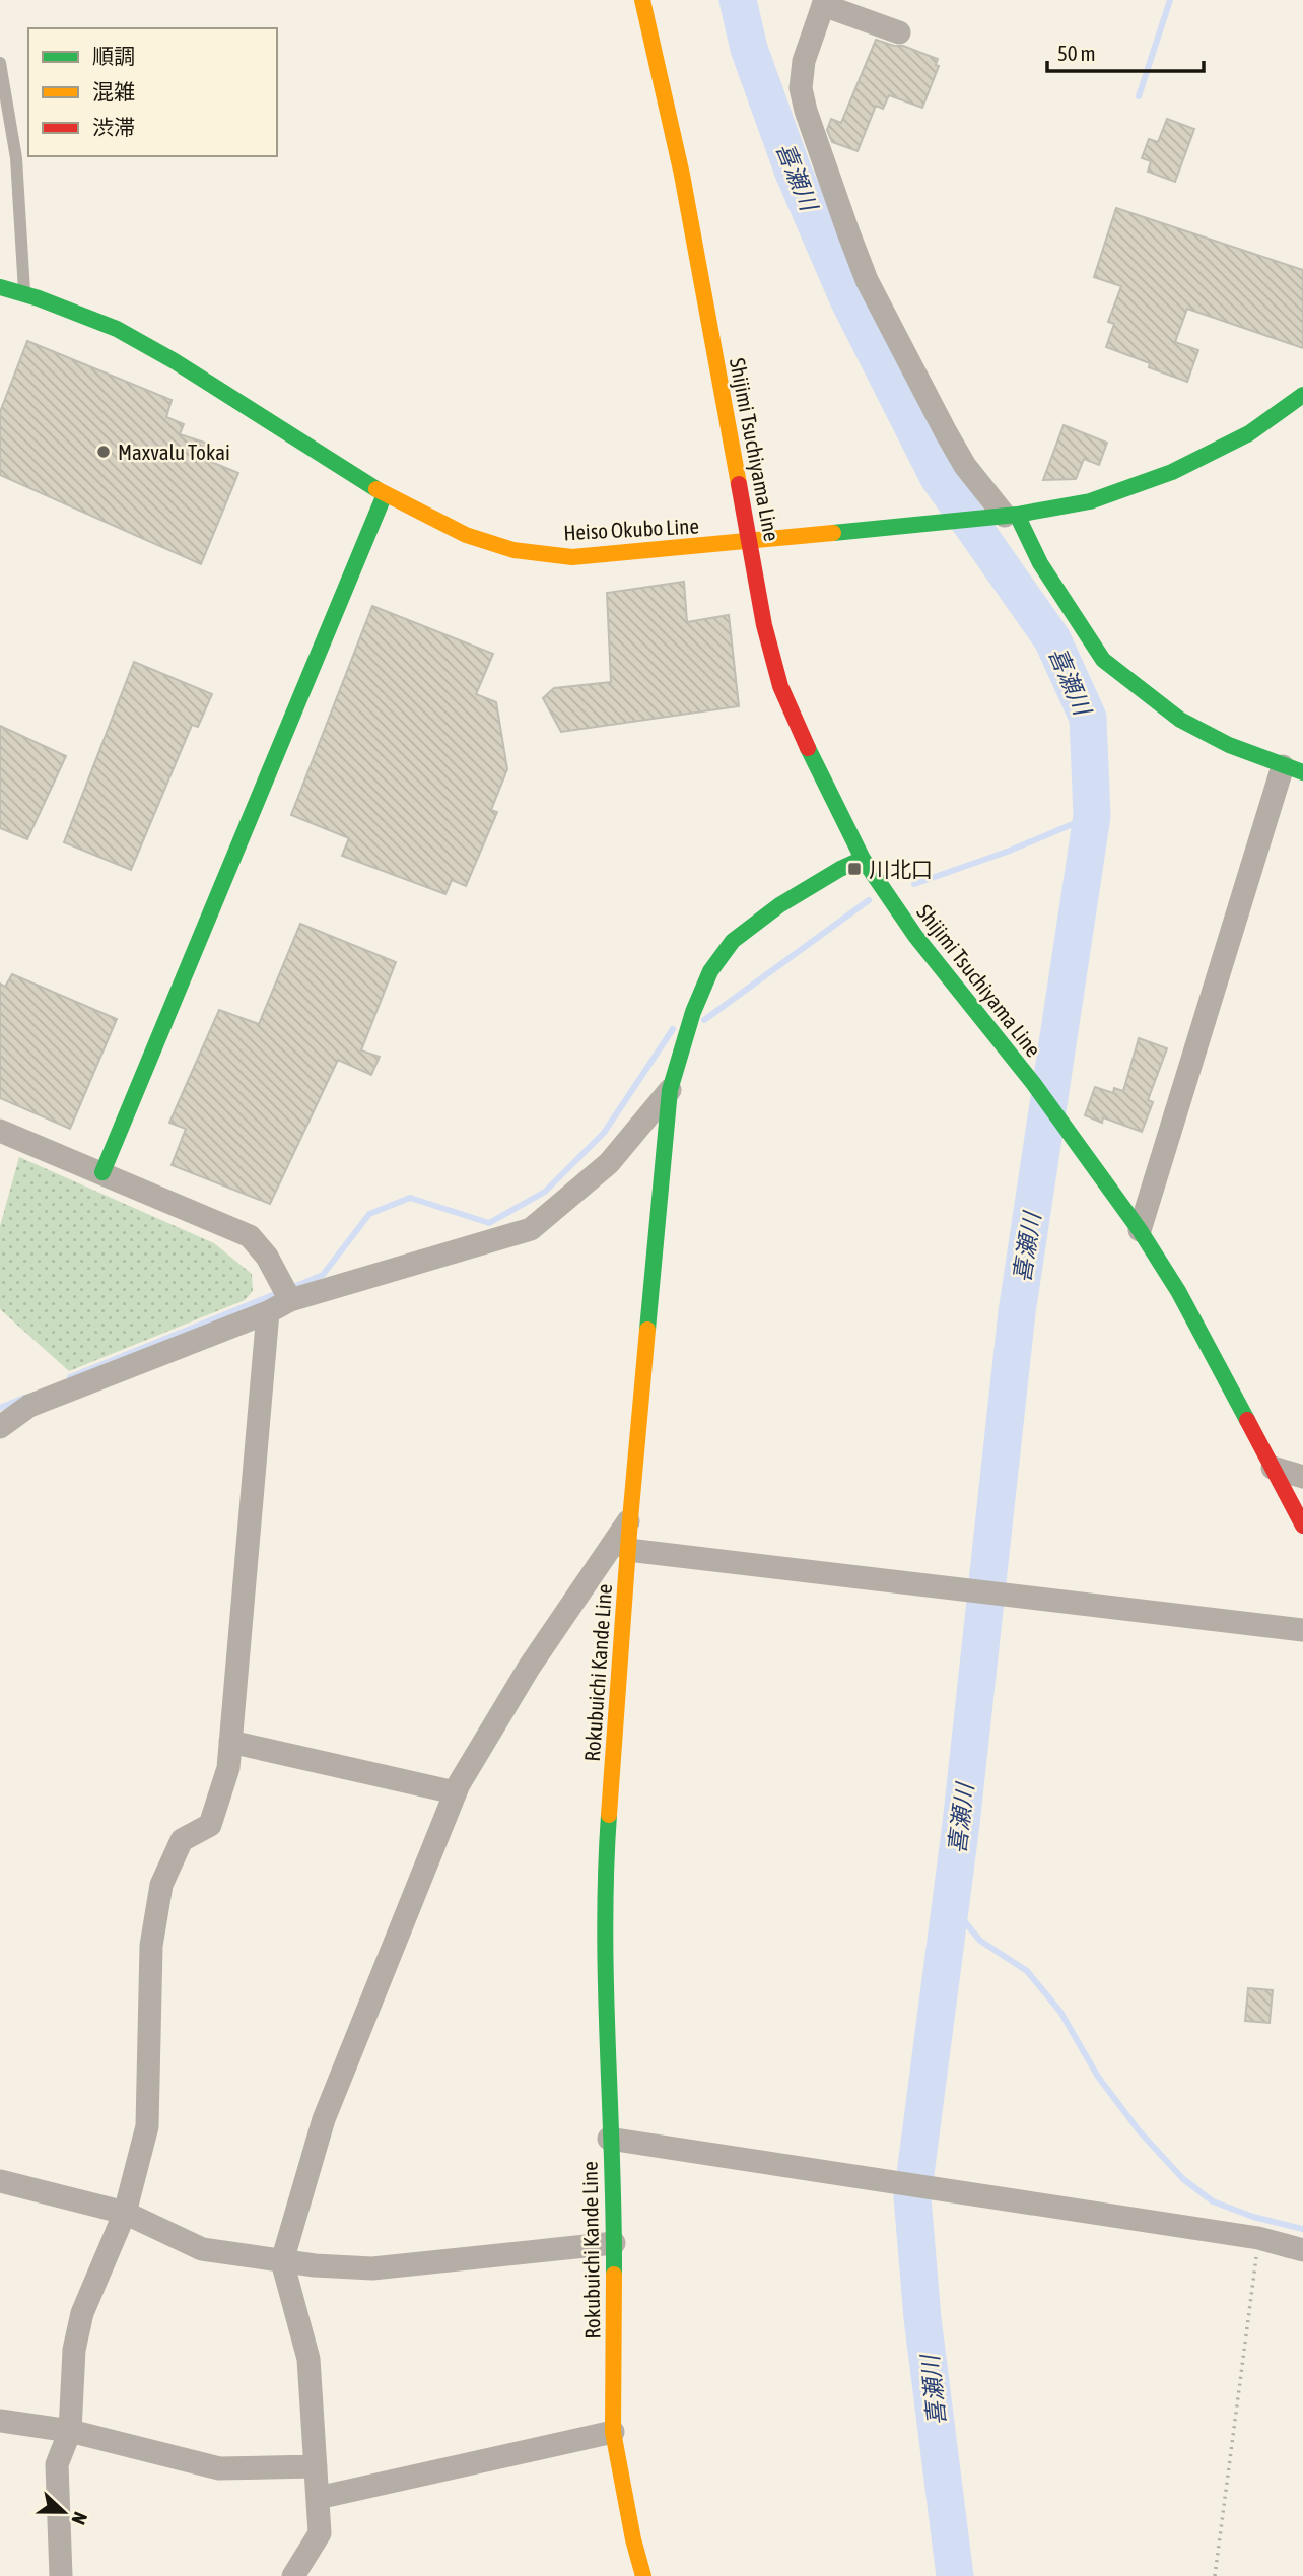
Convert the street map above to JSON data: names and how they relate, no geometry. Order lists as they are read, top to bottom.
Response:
{
  "streets": {
    "main road": ["Shijimi Tsuchiyama Line", "Heiso Okubo Line", "Rokubuichi Kande Line"]
  },
  "crossings": [
    ["Shijimi Tsuchiyama Line", "Heiso Okubo Line"],
    ["Shijimi Tsuchiyama Line", "Rokubuichi Kande Line"]
  ],
  "water": ["喜瀬川"],
  "places": {
    "other": ["Maxvalu Tokai"],
    "transit": ["川北口"]
  },
  "legend": ["順調", "混雑", "渋滞"],
  "scale_bar": "50 m",
  "north": "right"
}
